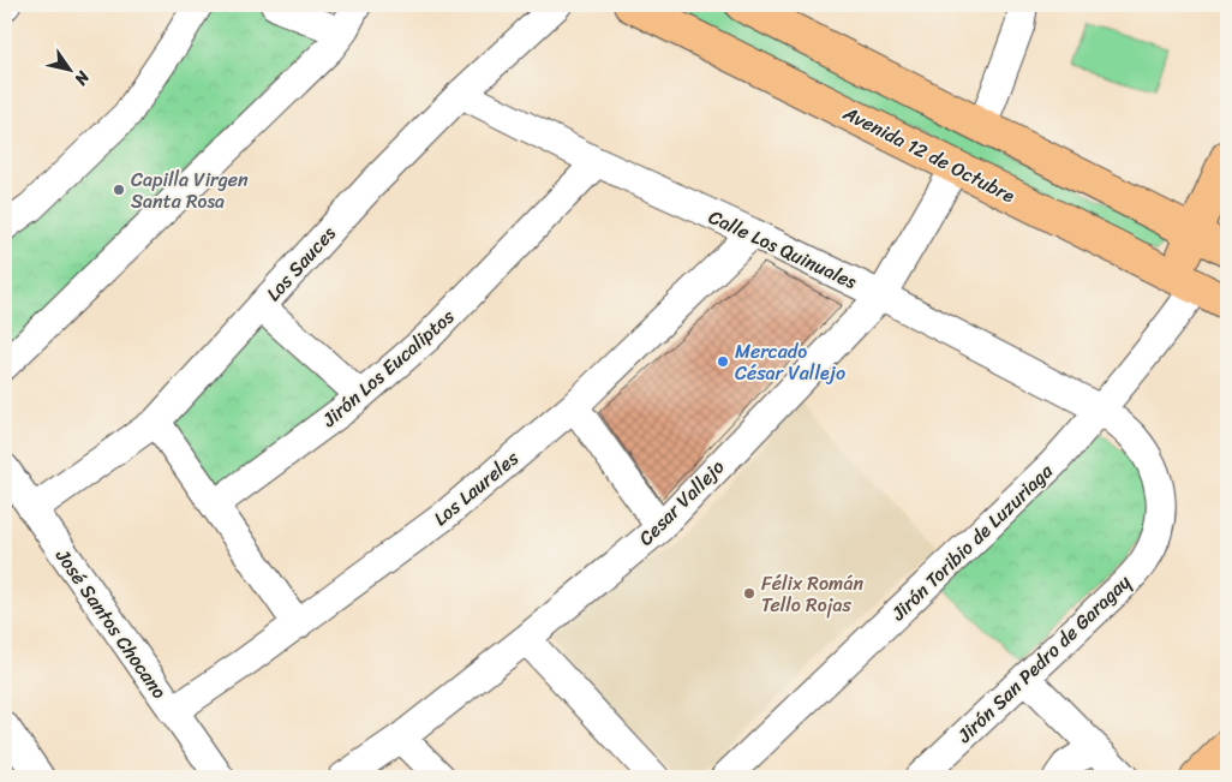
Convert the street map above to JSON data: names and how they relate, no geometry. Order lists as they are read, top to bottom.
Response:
{
  "streets": {
    "main road": ["Avenida 12 de Octubre"],
    "street": [
      "Calle Los Quinuales",
      "Los Sauces",
      "Jirón Los Eucaliptos",
      "Los Laureles",
      "Cesar Vallejo",
      "Jirón Toribio de Luzuriaga",
      "José Santos Chocano",
      "Jirón San Pedro de Garagay"
    ]
  },
  "crossings": [
    ["Avenida 12 de Octubre", "Cesar Vallejo"],
    ["Avenida 12 de Octubre", "Jirón Toribio de Luzuriaga"],
    ["Calle Los Quinuales", "Los Sauces"],
    ["Calle Los Quinuales", "Jirón Los Eucaliptos"],
    ["Calle Los Quinuales", "Los Laureles"],
    ["Calle Los Quinuales", "Cesar Vallejo"],
    ["Calle Los Quinuales", "Jirón Toribio de Luzuriaga"],
    ["Calle Los Quinuales", "Jirón San Pedro de Garagay"],
    ["Los Sauces", "José Santos Chocano"],
    ["Los Laureles", "José Santos Chocano"],
    ["Jirón Toribio de Luzuriaga", "Jirón San Pedro de Garagay"]
  ],
  "places": ["Capilla Virgen Santa Rosa", "Mercado César Vallejo", "Félix Román Tello Rojas"],
  "north": "bottom right"
}
